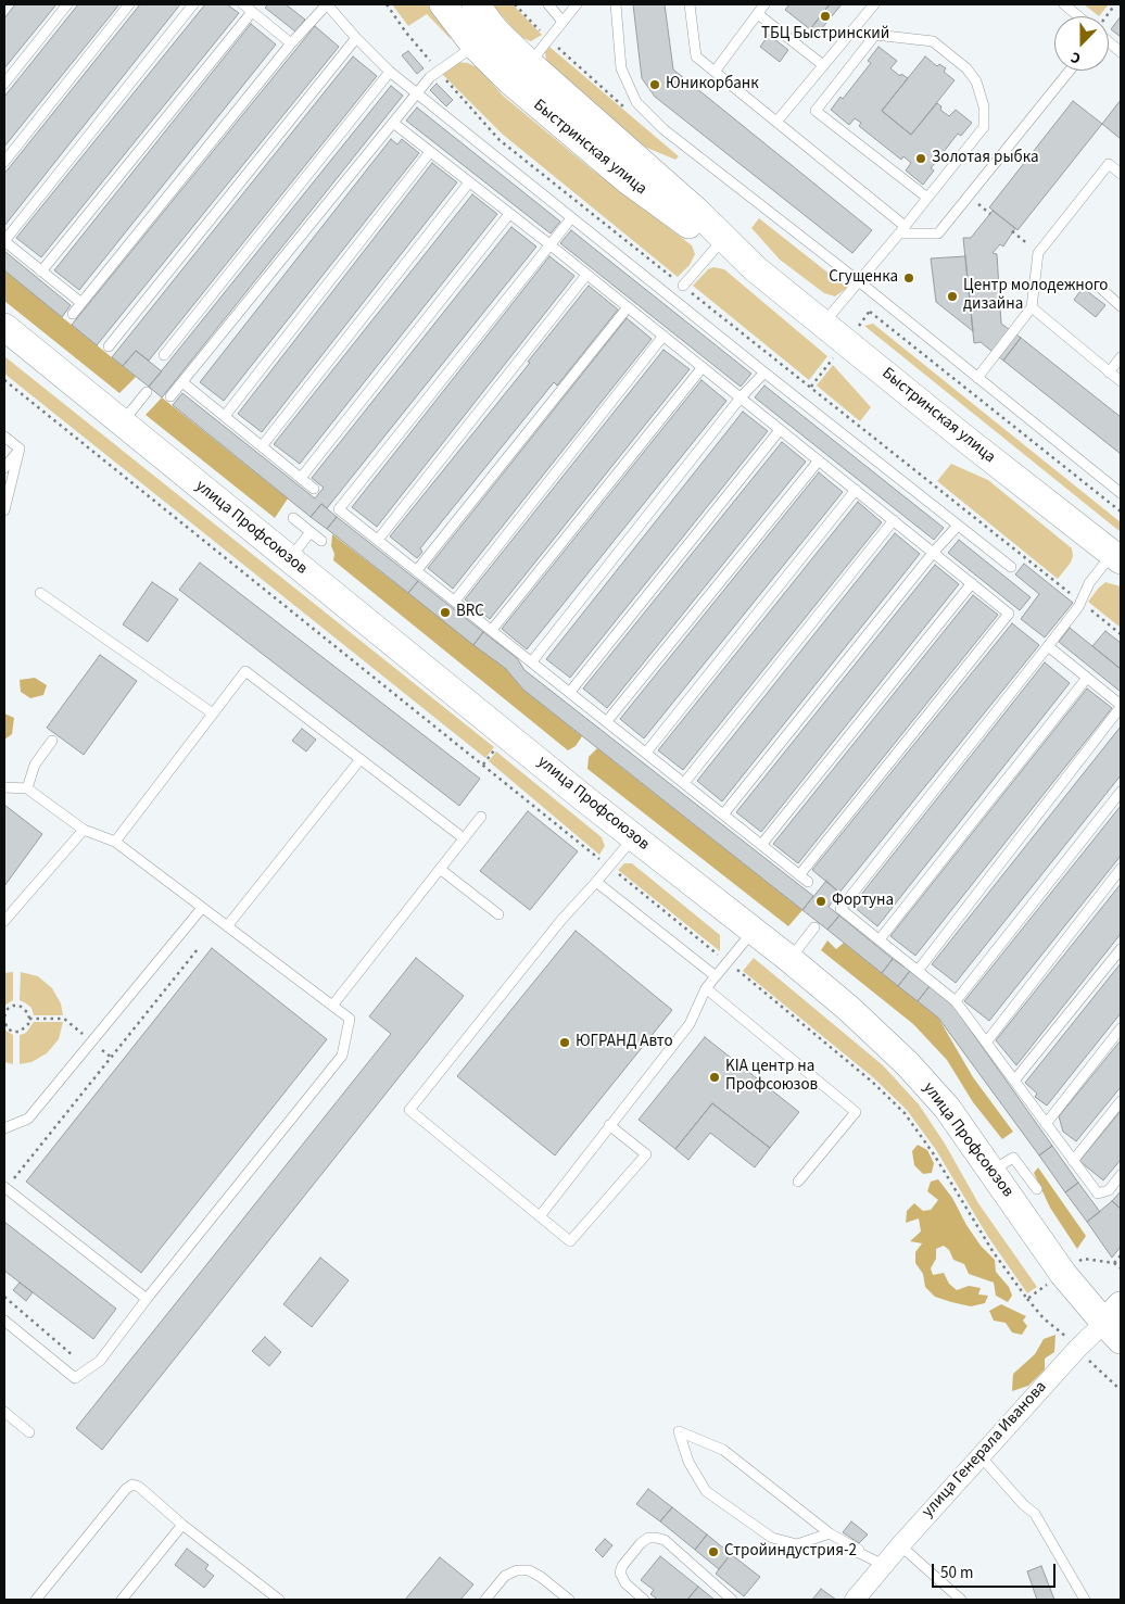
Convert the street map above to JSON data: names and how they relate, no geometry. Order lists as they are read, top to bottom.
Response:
{
  "streets": {
    "main road": ["Быстринская улица", "улица Профсоюзов"],
    "street": ["улица Генерала Иванова"]
  },
  "crossings": [
    ["улица Профсоюзов", "улица Генерала Иванова"]
  ],
  "places": [
    "ТБЦ Быстринский",
    "Юникорбанк",
    "Золотая рыбка",
    "Сгущенка",
    "Центр молодежного дизайна",
    "BRC",
    "Фортуна",
    "ЮГРАНД Авто",
    "KIA центр на Профсоюзов",
    "Стройиндустрия-2"
  ],
  "scale_bar": "50 m",
  "north": "bottom"
}
